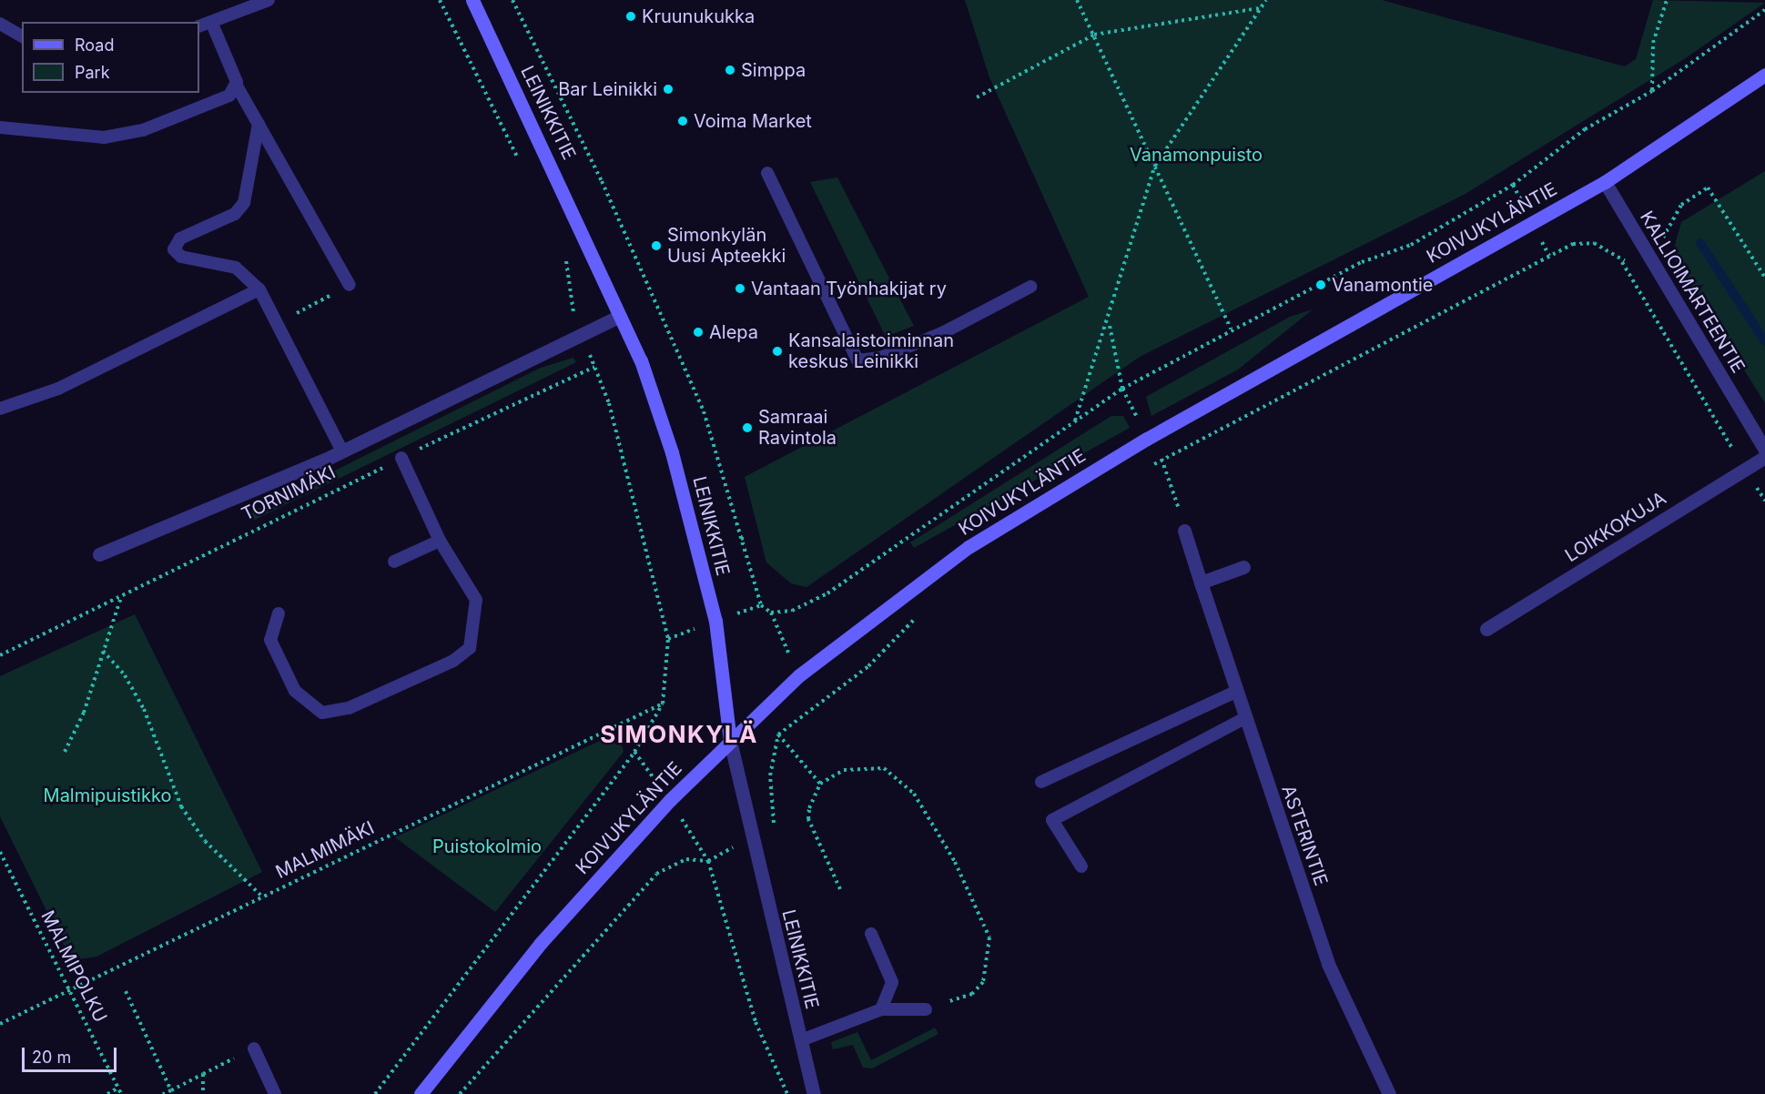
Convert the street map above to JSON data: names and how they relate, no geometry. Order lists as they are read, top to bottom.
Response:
{
  "streets": {
    "main road": ["LEINIKKITIE", "KOIVUKYLÄNTIE"],
    "street": [
      "KALLIOIMARTEENTIE",
      "TORNIMÄKI",
      "LOIKKOKUJA",
      "ASTERINTIE"
    ],
    "path": ["MALMIMÄKI", "MALMIPOLKU"]
  },
  "crossings": [
    ["LEINIKKITIE", "KOIVUKYLÄNTIE"],
    ["LEINIKKITIE", "TORNIMÄKI"],
    ["KOIVUKYLÄNTIE", "KALLIOIMARTEENTIE"],
    ["MALMIMÄKI", "MALMIPOLKU"]
  ],
  "districts": ["SIMONKYLÄ"],
  "parks": ["Vanamonpuisto", "Malmipuistikko", "Puistokolmio"],
  "places": [
    "Kruunukukka",
    "Simppa",
    "Bar Leinikki",
    "Voima Market",
    "Simonkylän Uusi Apteekki",
    "Vanamontie",
    "Vantaan Työnhakijat ry",
    "Alepa",
    "Kansalaistoiminnan keskus Leinikki",
    "Samraai Ravintola"
  ],
  "legend": ["Road", "Park"],
  "scale_bar": "20 m"
}
